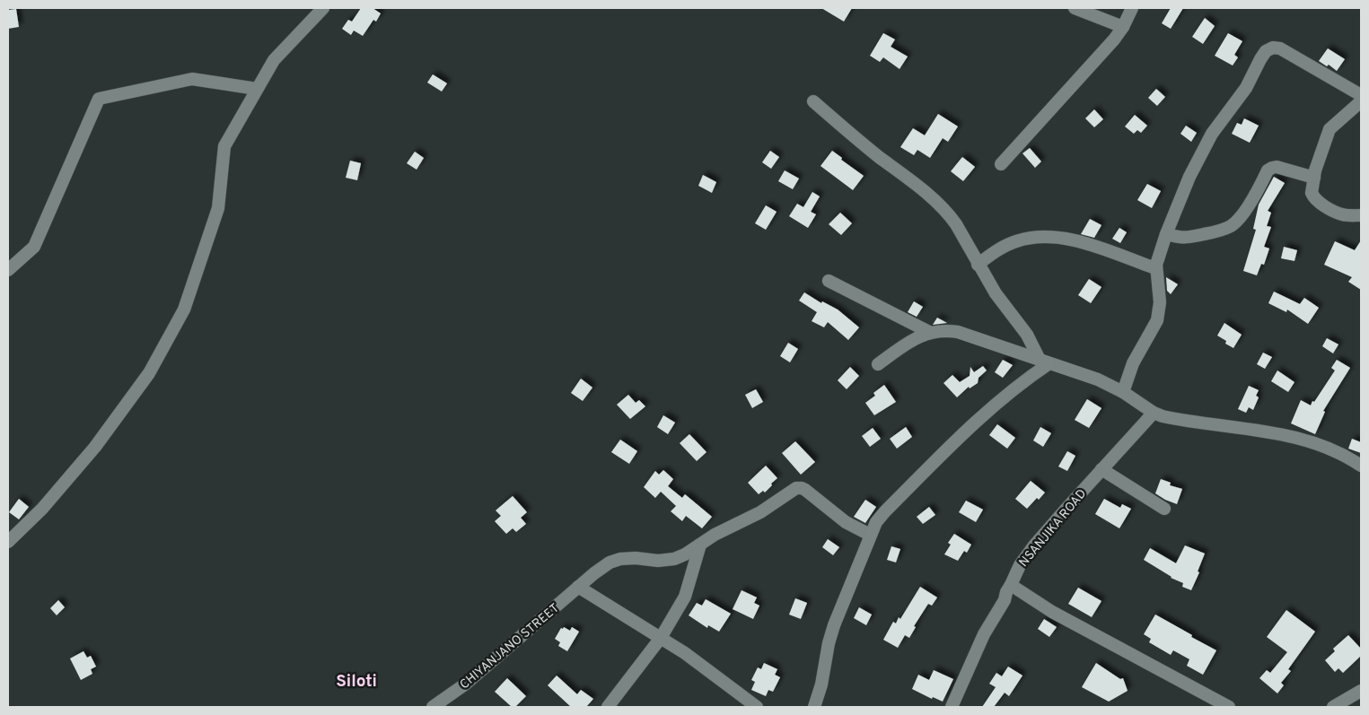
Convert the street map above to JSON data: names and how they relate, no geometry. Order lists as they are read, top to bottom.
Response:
{
  "streets": {
    "street": ["NSANJIKA ROAD", "CHIYANJANO STREET"]
  },
  "districts": ["Siloti"]
}
